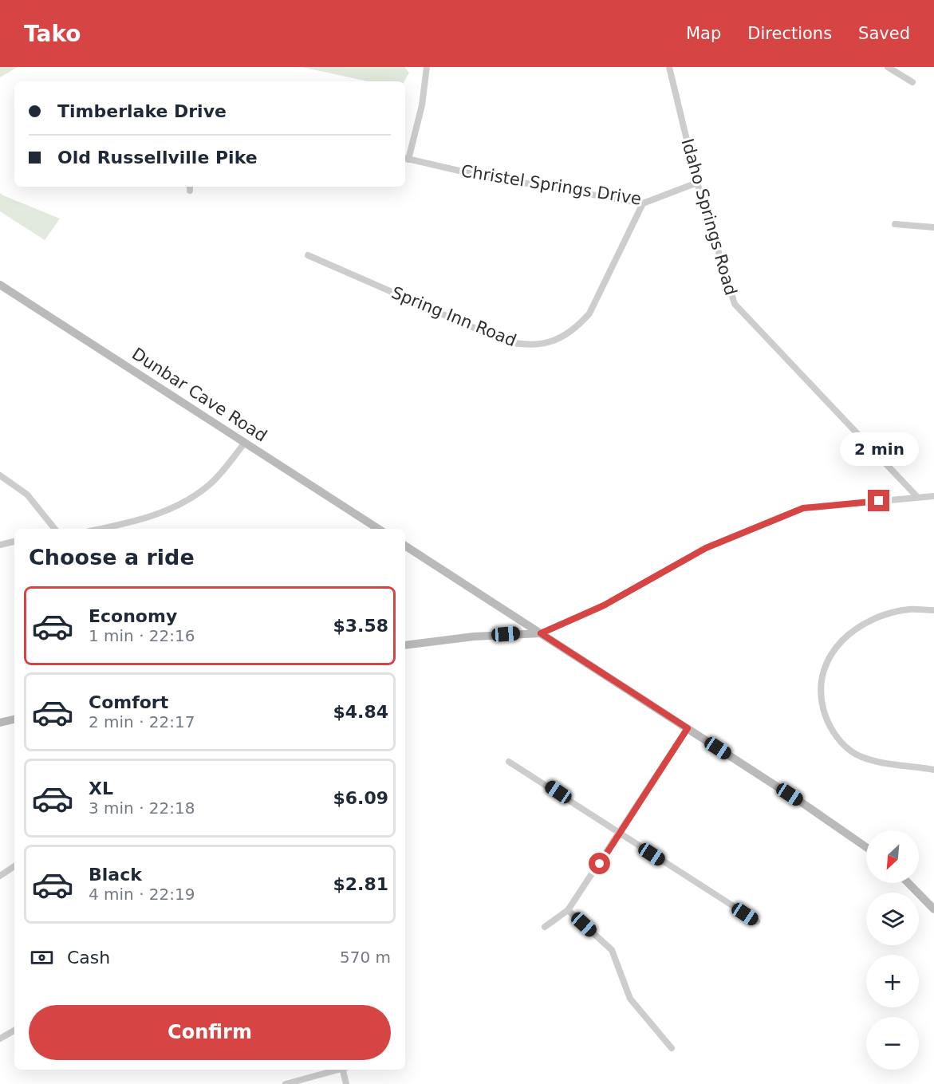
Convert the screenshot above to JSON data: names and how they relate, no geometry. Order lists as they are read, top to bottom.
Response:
{
  "streets": {
    "main road": ["Dunbar Cave Road"],
    "street": ["Christel Springs Drive", "Idaho Springs Road", "Spring Inn Road"]
  },
  "crossings": [
    ["Christel Springs Drive", "Idaho Springs Road"],
    ["Christel Springs Drive", "Spring Inn Road"]
  ],
  "north": "bottom left",
  "page": {
    "header": "Tako",
    "nav": ["Map", "Directions", "Saved"],
    "banner": ["Timberlake Drive", "Old Russellville Pike"],
    "bubble": "2 min",
    "heading": "Choose a ride",
    "list": [
      {
        "name": "Economy",
        "note": "1 min · 22:16",
        "value": "$3.58"
      },
      {
        "name": "Comfort",
        "note": "2 min · 22:17",
        "value": "$4.84"
      },
      {
        "name": "XL",
        "note": "3 min · 22:18",
        "value": "$6.09"
      },
      {
        "name": "Black",
        "note": "4 min · 22:19",
        "value": "$2.81"
      }
    ],
    "map_buttons": ["+", "−"],
    "pay": ["Cash", "570 m"],
    "buttons": "Confirm"
  }
}
